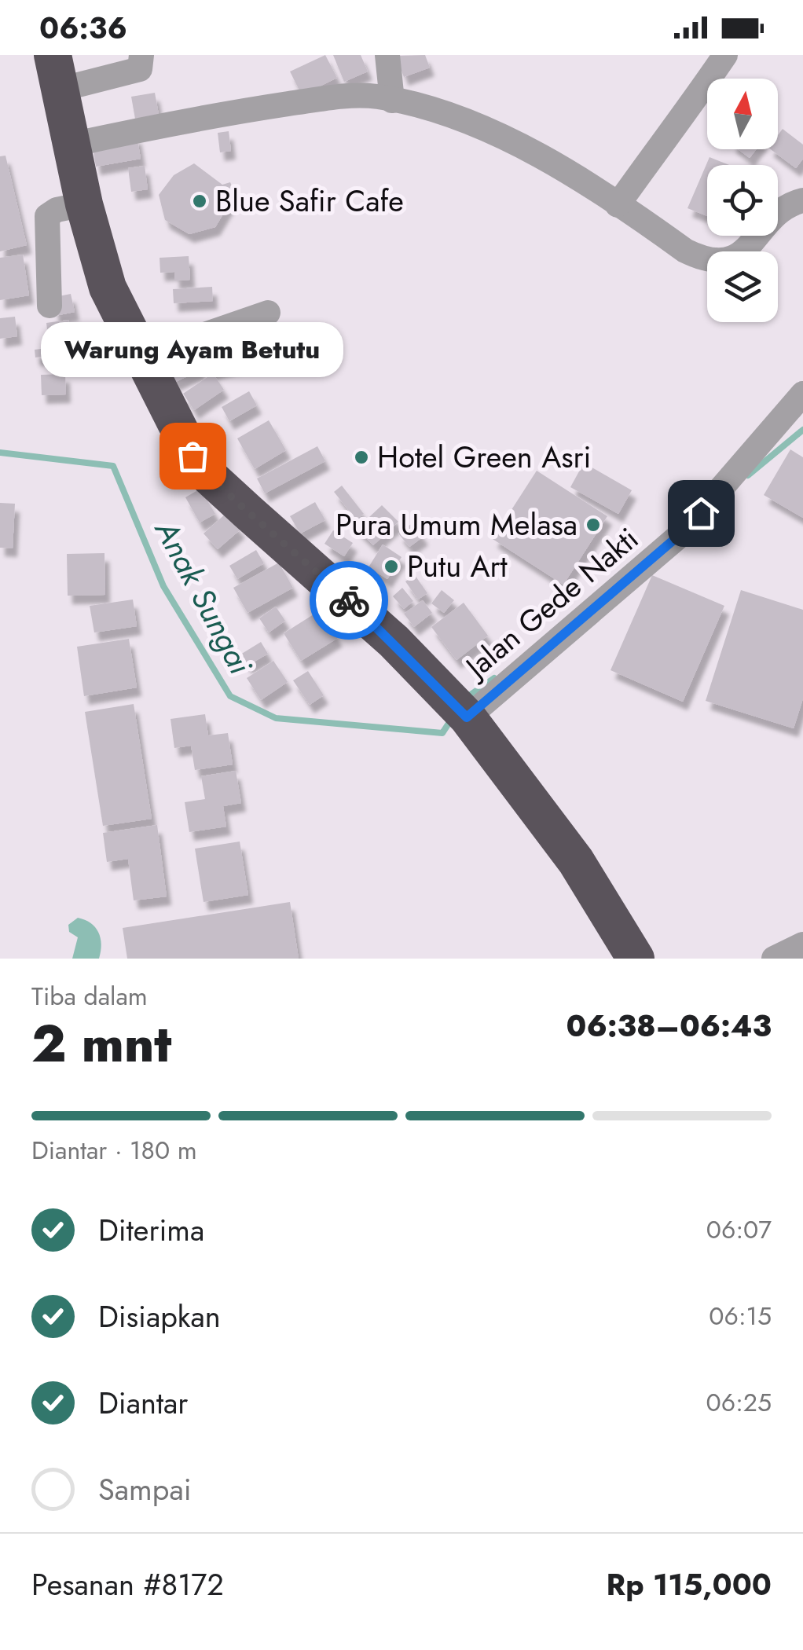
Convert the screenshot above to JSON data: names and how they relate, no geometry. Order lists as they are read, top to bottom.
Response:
{
  "streets": {
    "street": ["Jalan Gede Nakti"]
  },
  "water": ["Anak Sungai"],
  "places": [
    "Blue Safir Cafe",
    "Warung Ayam Betutu",
    "Hotel Green Asri",
    "Pura Umum Melasa",
    "Putu Art"
  ],
  "north": "top",
  "page": {
    "status": "06:36",
    "bubble": "Warung Ayam Betutu",
    "heading": ["2 mnt", "Tiba dalam", "06:38–06:43"],
    "panel": ["Pesanan #8172", "Rp 115,000"],
    "bar": "Diantar · 180 m",
    "list": [
      ["Diterima", "06:07"],
      ["Disiapkan", "06:15"],
      ["Diantar", "06:25"],
      "Sampai"
    ]
  }
}
